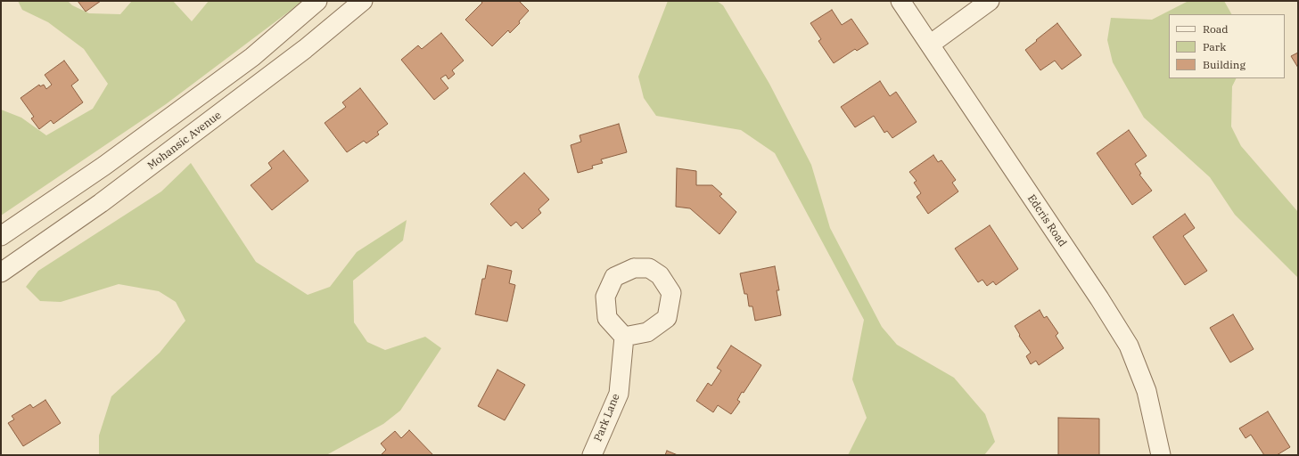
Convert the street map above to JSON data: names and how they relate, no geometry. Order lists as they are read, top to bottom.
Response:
{
  "streets": {
    "street": ["Mohansic Avenue", "Edcris Road", "Park Lane"]
  },
  "legend": ["Road", "Park", "Building"]
}
